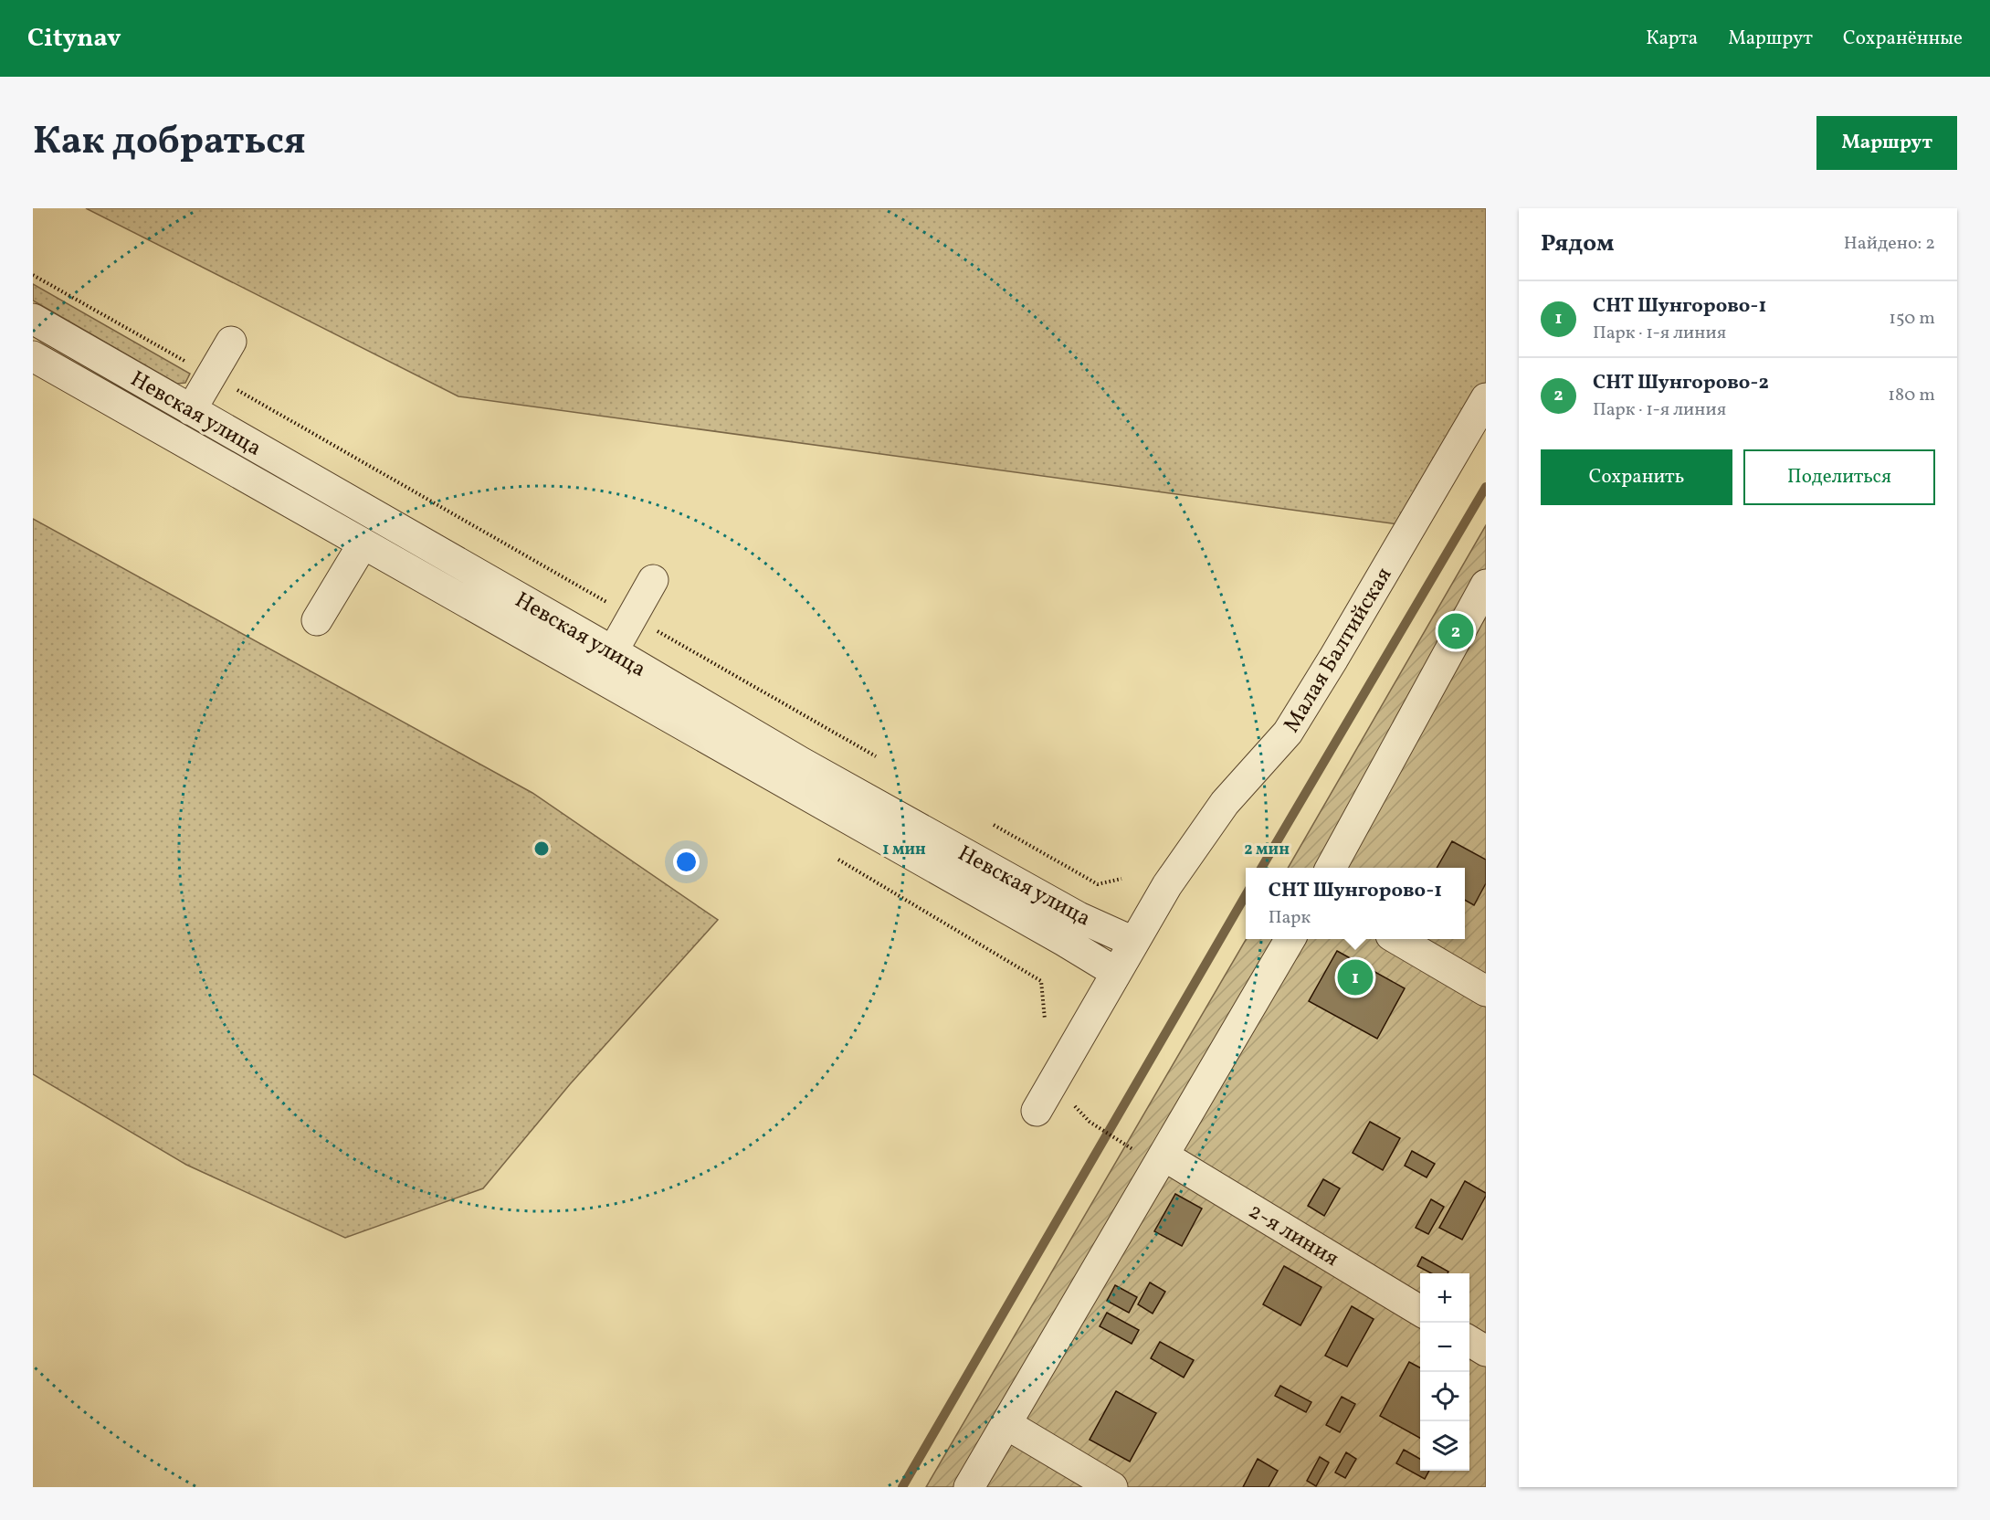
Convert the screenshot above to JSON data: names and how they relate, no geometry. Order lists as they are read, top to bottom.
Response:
{
  "streets": {
    "street": ["Невская улица", "Малая Балтийская", "2-я линия"]
  },
  "crossings": [
    ["Невская улица", "Малая Балтийская"]
  ],
  "page": {
    "header": "Citynav",
    "nav": ["Карта", "Маршрут", "Сохранённые"],
    "title": "Как добраться",
    "buttons": [
      "Маршрут",
      ["Сохранить", "Поделиться"]
    ],
    "heading": ["Рядом", "Найдено: 2"],
    "list": [
      {
        "mark": "1",
        "name": "СНТ Шунгорово-1",
        "note": "Парк · 1-я линия",
        "value": "150 m"
      },
      {
        "mark": "2",
        "name": "СНТ Шунгорово-2",
        "note": "Парк · 1-я линия",
        "value": "180 m"
      }
    ],
    "pins": ["2", "1"],
    "popup": ["СНТ Шунгорово-1", "Парк"],
    "map_buttons": ["+", "−"]
  },
  "rings": ["1 мин", "2 мин"]
}
